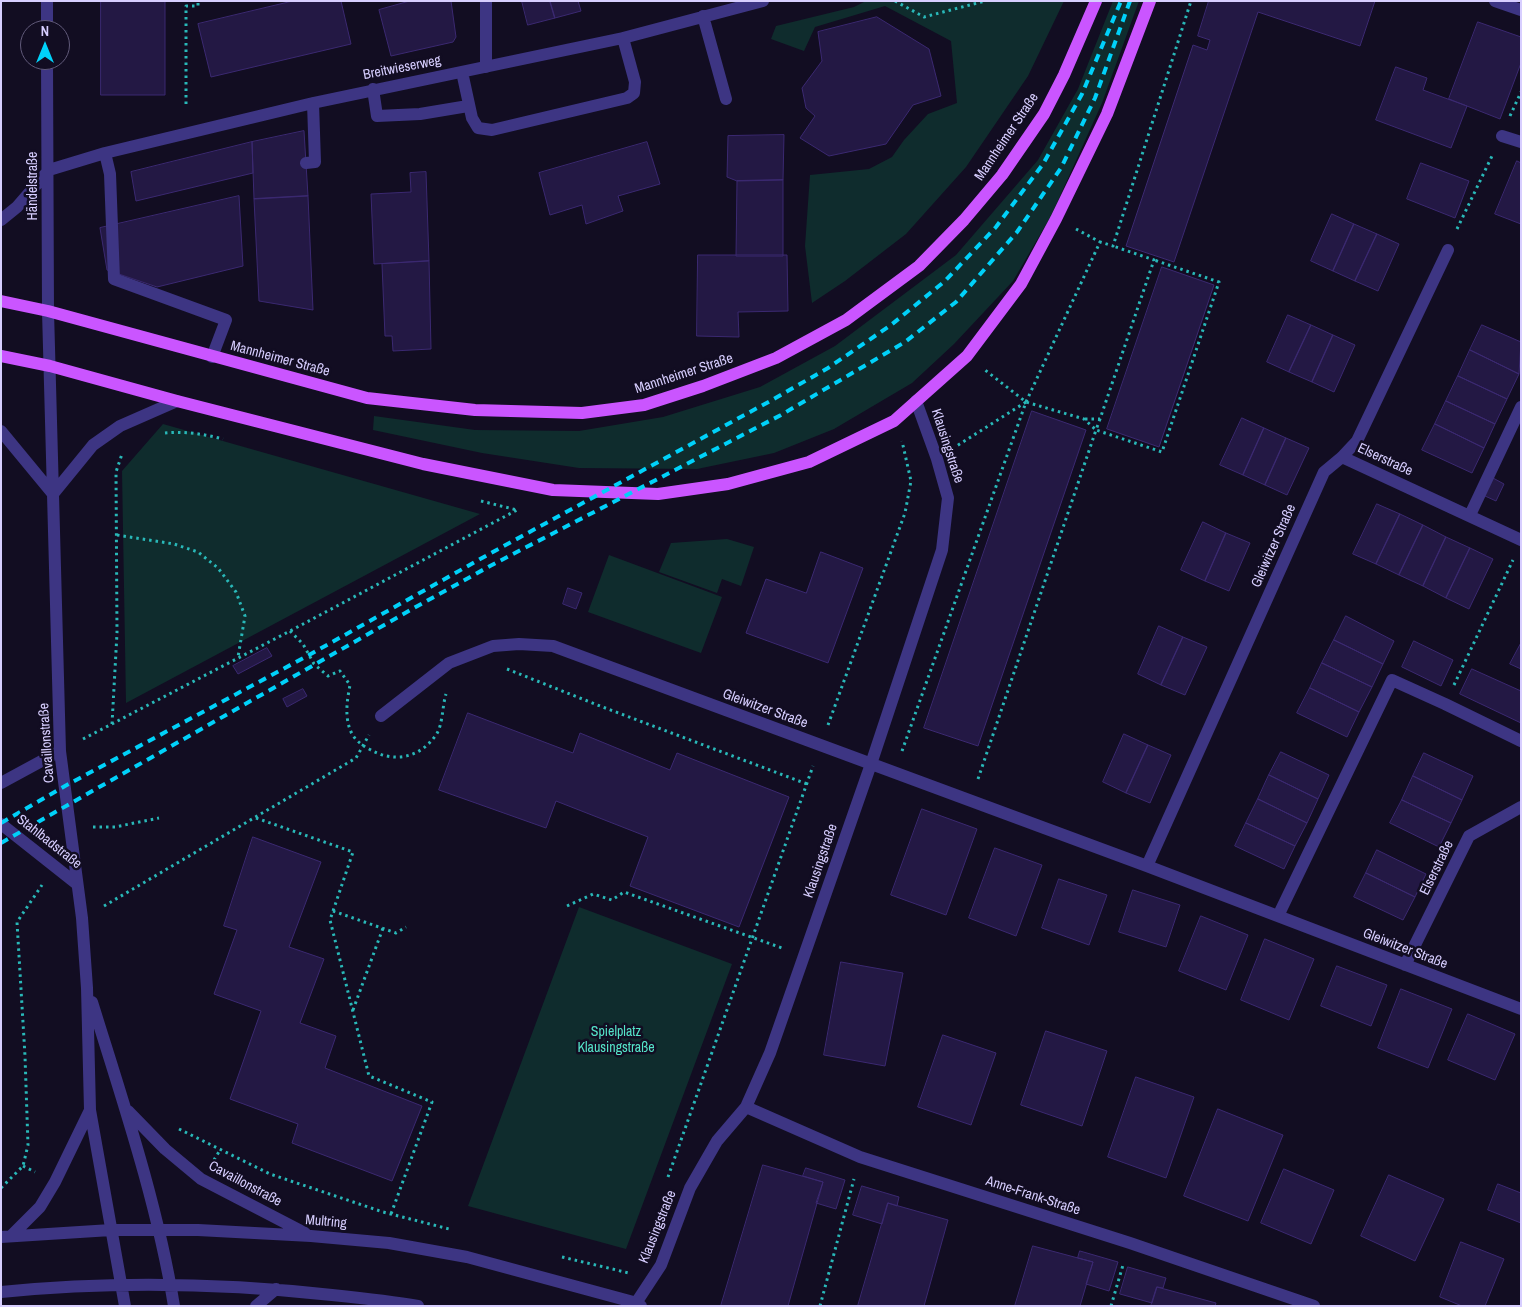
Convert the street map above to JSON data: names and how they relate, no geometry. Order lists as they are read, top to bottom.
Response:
{
  "streets": {
    "main road": ["Mannheimer Straße"],
    "street": [
      "Breitwieserweg",
      "Händelstraße",
      "Klausingstraße",
      "Elserstraße",
      "Gleiwitzer Straße",
      "Cavaillonstraße",
      "Stahlbadstraße",
      "Anne-Frank-Straße",
      "Multring"
    ]
  },
  "crossings": [
    ["Breitwieserweg", "Händelstraße"],
    ["Mannheimer Straße", "Händelstraße"],
    ["Mannheimer Straße", "Cavaillonstraße"],
    ["Händelstraße", "Cavaillonstraße"],
    ["Klausingstraße", "Gleiwitzer Straße"],
    ["Klausingstraße", "Anne-Frank-Straße"],
    ["Klausingstraße", "Multring"],
    ["Elserstraße", "Gleiwitzer Straße"],
    ["Cavaillonstraße", "Stahlbadstraße"],
    ["Cavaillonstraße", "Multring"]
  ],
  "parks": ["Spielplatz Klausingstraße"],
  "north": "top"
}
